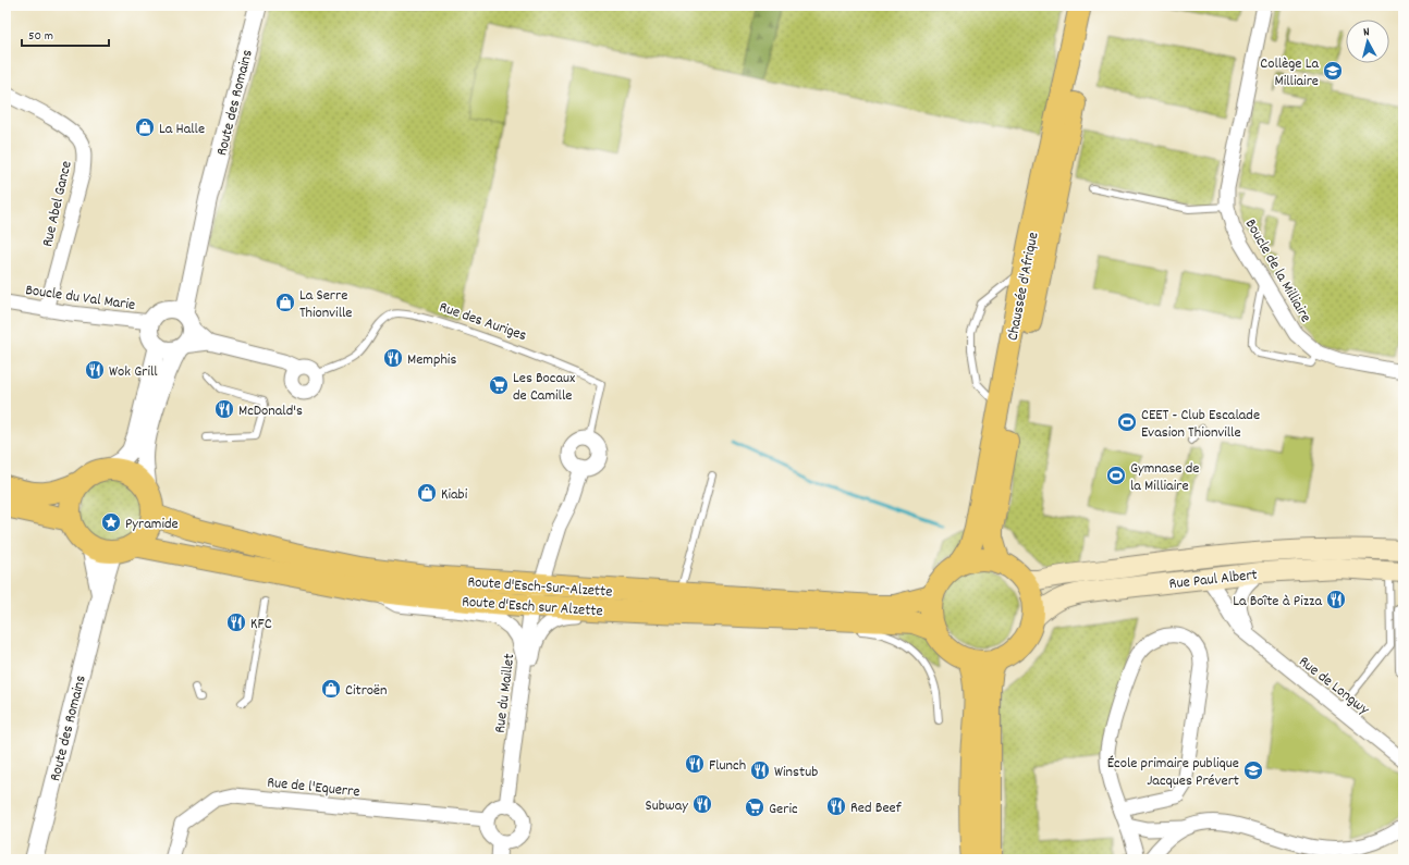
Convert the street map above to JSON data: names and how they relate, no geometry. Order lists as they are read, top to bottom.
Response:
{
  "streets": {
    "main road": [
      "Chaussée d'Afrique",
      "Rue Paul Albert",
      "Route d'Esch-Sur-Alzette",
      "Route d'Esch sur Alzette"
    ],
    "street": [
      "Route des Romains",
      "Rue Abel Gance",
      "Boucle de la Milliaire",
      "Boucle du Val Marie",
      "Rue de Longwy",
      "Rue du Maillet",
      "Rue de l'Equerre"
    ],
    "lane": ["Rue des Auriges"]
  },
  "crossings": [
    ["Route des Romains", "Boucle du Val Marie"],
    ["Route des Romains", "Route d'Esch-Sur-Alzette"],
    ["Route des Romains", "Route d'Esch sur Alzette"],
    ["Rue Abel Gance", "Boucle du Val Marie"],
    ["Chaussée d'Afrique", "Rue Paul Albert"],
    ["Chaussée d'Afrique", "Route d'Esch-Sur-Alzette"],
    ["Chaussée d'Afrique", "Route d'Esch sur Alzette"],
    ["Rue Paul Albert", "Route d'Esch-Sur-Alzette"],
    ["Rue Paul Albert", "Route d'Esch sur Alzette"],
    ["Rue Paul Albert", "Rue de Longwy"],
    ["Route d'Esch-Sur-Alzette", "Route d'Esch sur Alzette"],
    ["Route d'Esch-Sur-Alzette", "Rue du Maillet"],
    ["Route d'Esch sur Alzette", "Rue du Maillet"],
    ["Rue du Maillet", "Rue de l'Equerre"]
  ],
  "places": {
    "school or university": ["Collège La Milliaire", "École primaire publique Jacques Prévert"],
    "shop": [
      "La Halle",
      "La Serre Thionville",
      "Kiabi",
      "Citroën"
    ],
    "restaurant": [
      "Memphis",
      "Wok Grill",
      "McDonald's",
      "La Boîte à Pizza",
      "KFC",
      "Flunch",
      "Winstub",
      "Subway",
      "Red Beef"
    ],
    "supermarket": ["Les Bocaux de Camille", "Geric"],
    "sports": ["CEET - Club Escalade Evasion Thionville", "Gymnase de la Milliaire"],
    "place": ["Pyramide"]
  },
  "scale_bar": "50 m",
  "north": "top"
}
